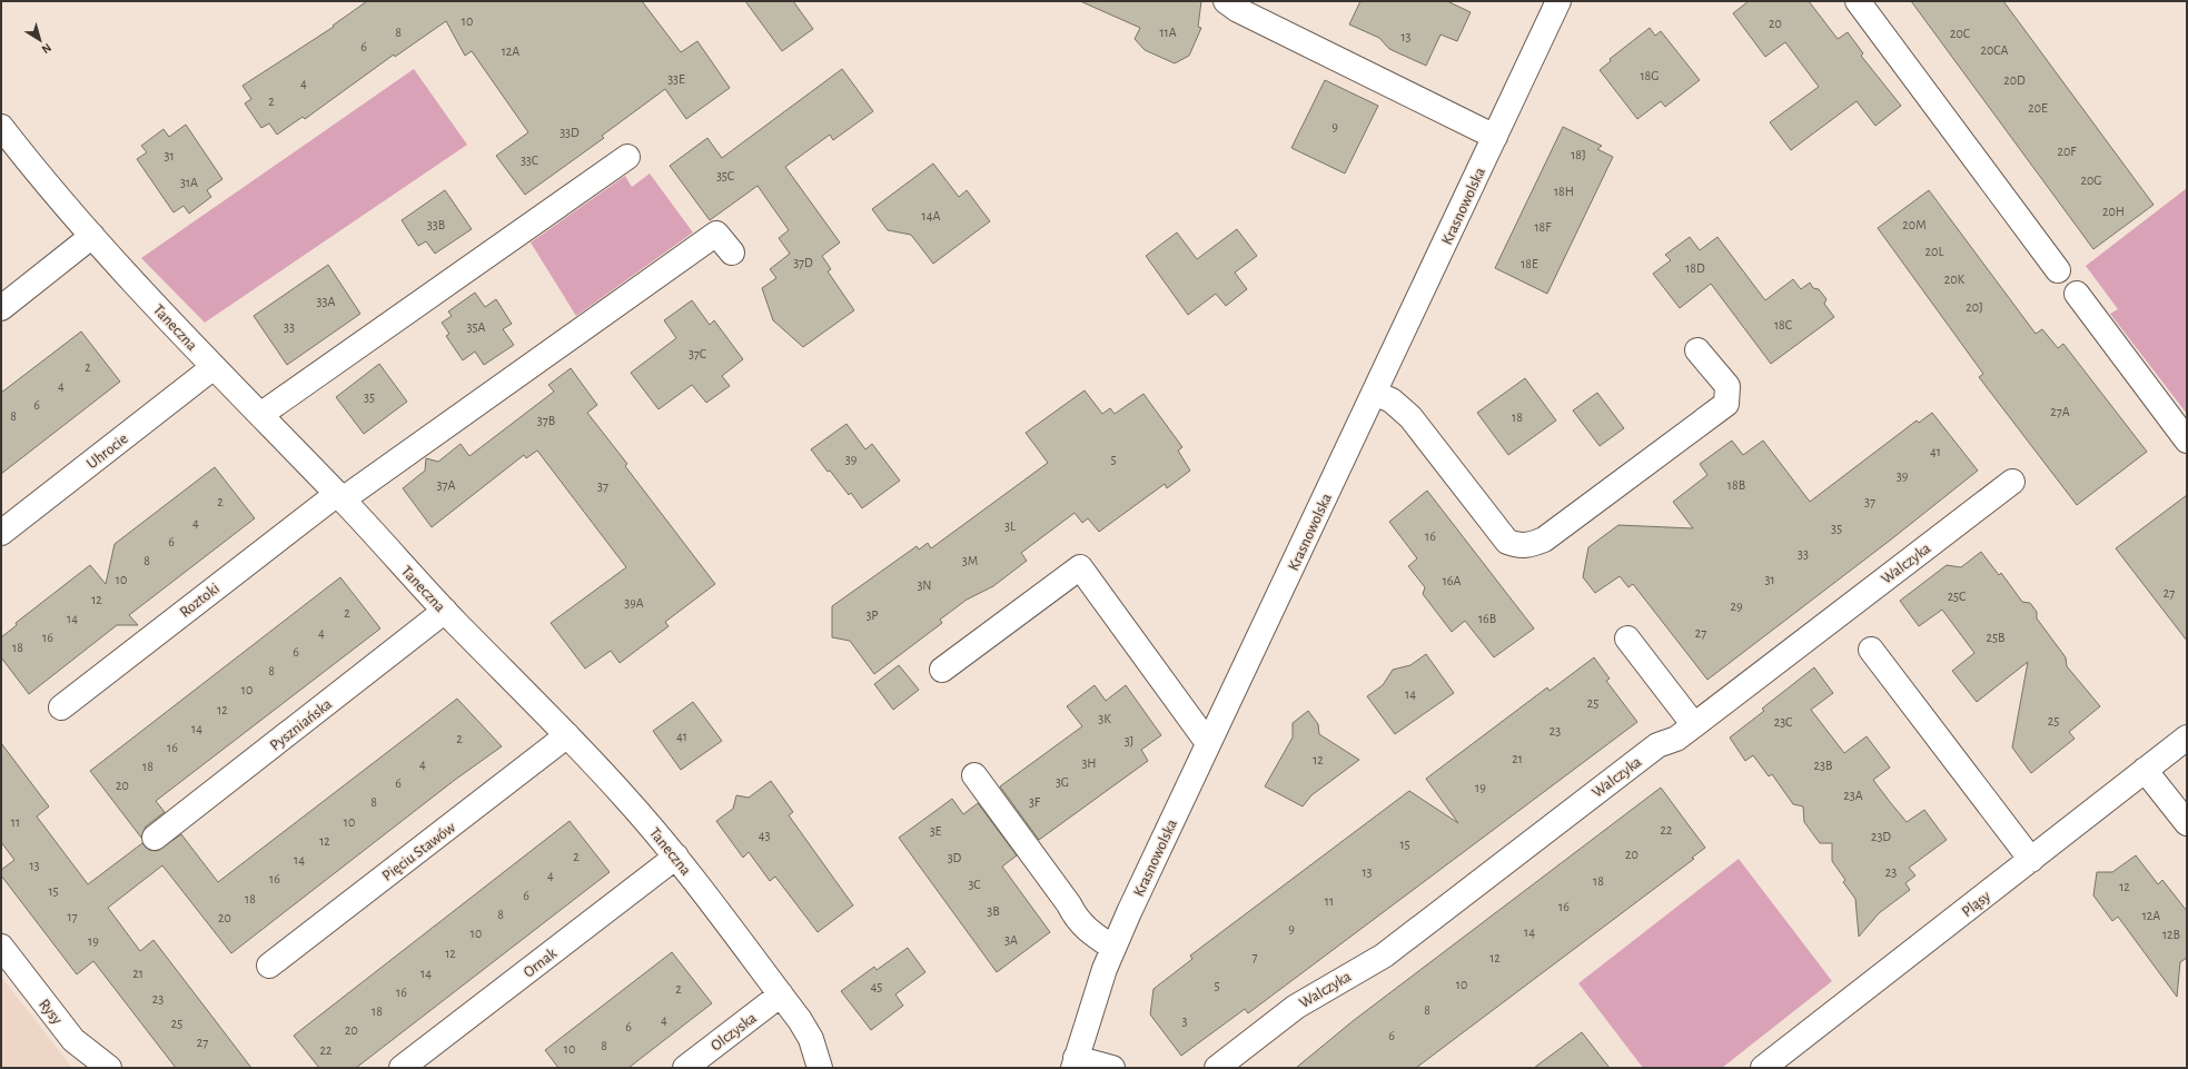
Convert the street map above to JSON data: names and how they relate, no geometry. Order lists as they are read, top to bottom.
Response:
{
  "streets": {
    "street": [
      "Krasnowolska",
      "Taneczna",
      "Uhrocie",
      "Walczyka",
      "Roztoki",
      "Pyszniańska",
      "Pięciu Stawów",
      "Pląsy",
      "Ornak",
      "Rysy",
      "Olczyska"
    ]
  },
  "crossings": [
    ["Taneczna", "Uhrocie"],
    ["Taneczna", "Roztoki"],
    ["Taneczna", "Pyszniańska"],
    ["Taneczna", "Pięciu Stawów"],
    ["Taneczna", "Ornak"],
    ["Taneczna", "Olczyska"]
  ],
  "house_numbers": [
    "10",
    "20",
    "8",
    "11A",
    "20C",
    "13",
    "6",
    "20CA",
    "12A",
    "18G",
    "33E",
    "20D",
    "4",
    "2",
    "20E",
    "9",
    "33D",
    "20F",
    "18J",
    "31",
    "33C",
    "35C",
    "20G",
    "31A",
    "18H",
    "20H",
    "14A",
    "33B",
    "20M",
    "18F",
    "20L",
    "37D",
    "18E",
    "18D",
    "20K",
    "33A",
    "20J",
    "18C",
    "33",
    "35A",
    "37C",
    "2",
    "4",
    "35",
    "6",
    "27A",
    "8",
    "18",
    "37B",
    "41",
    "39",
    "5",
    "39",
    "37A",
    "18B",
    "37",
    "2",
    "37",
    "4",
    "3L",
    "35",
    "16",
    "6",
    "33",
    "8",
    "3M",
    "10",
    "31",
    "16A",
    "3N",
    "27",
    "25C",
    "12",
    "39A",
    "29",
    "2",
    "3P",
    "14",
    "16B",
    "4",
    "27",
    "16",
    "25B",
    "18",
    "6",
    "8",
    "10",
    "14",
    "25",
    "12",
    "3K",
    "25",
    "23C",
    "14",
    "23",
    "41",
    "2",
    "3J",
    "16",
    "21",
    "12",
    "3H",
    "4",
    "23B",
    "18",
    "3G",
    "6",
    "20",
    "19",
    "23A",
    "8",
    "3F",
    "11",
    "10",
    "22",
    "3E",
    "43",
    "23D",
    "12",
    "15",
    "20",
    "2",
    "3D",
    "14",
    "13",
    "13",
    "23",
    "4",
    "16",
    "18",
    "3C",
    "12",
    "15",
    "6",
    "18",
    "11",
    "16",
    "3B",
    "8",
    "12A",
    "17",
    "20",
    "9",
    "14",
    "10",
    "12B",
    "3A",
    "19",
    "12",
    "7",
    "12",
    "21",
    "14",
    "10",
    "5",
    "45",
    "2",
    "16",
    "23",
    "8",
    "18",
    "4",
    "3",
    "25",
    "6",
    "20",
    "6",
    "27",
    "8",
    "10",
    "22"
  ],
  "north": "bottom right"
}
